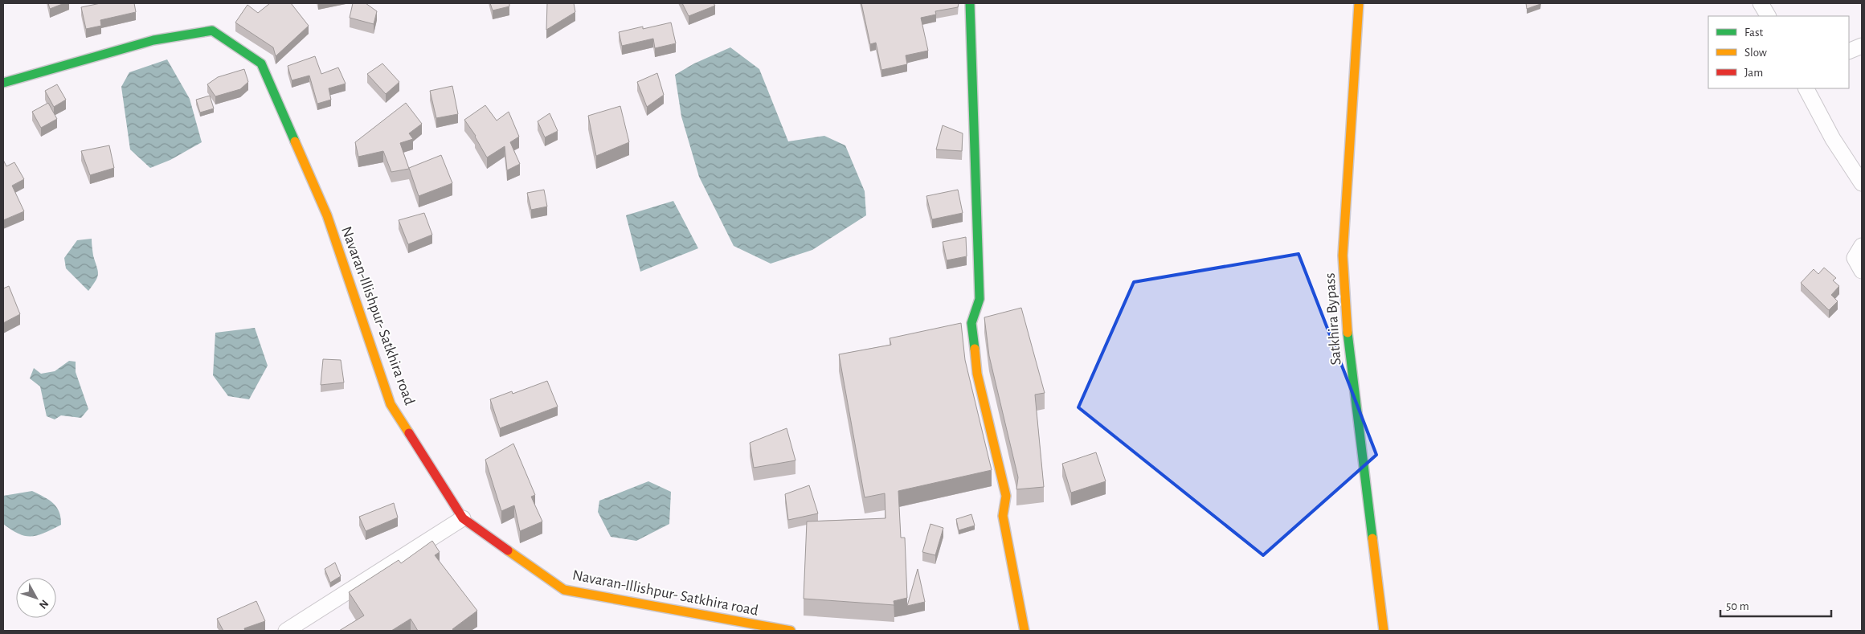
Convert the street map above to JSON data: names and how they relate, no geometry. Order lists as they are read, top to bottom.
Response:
{
  "streets": {
    "main road": ["Navaran-Illishpur- Satkhira road", "Satkhira Bypass"]
  },
  "legend": ["Fast", "Slow", "Jam"],
  "scale_bar": "50 m",
  "north": "bottom right"
}
